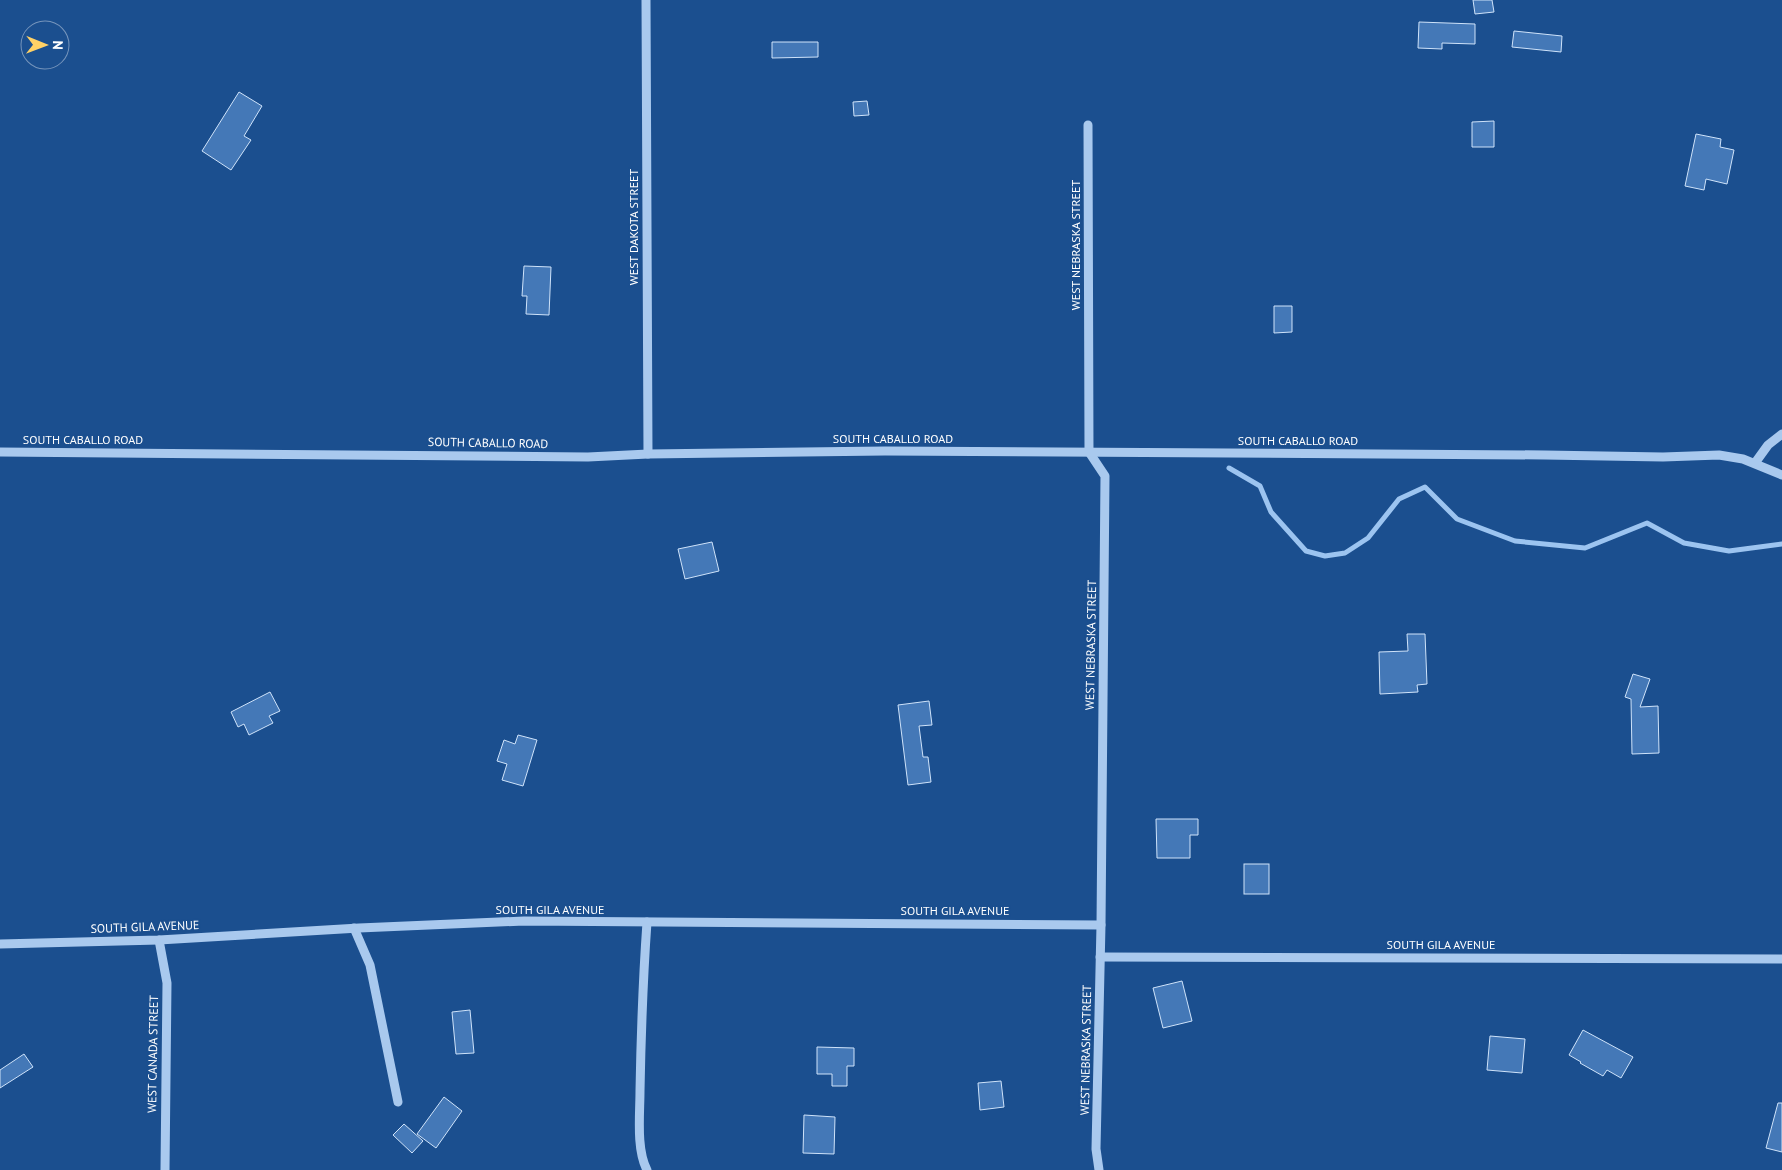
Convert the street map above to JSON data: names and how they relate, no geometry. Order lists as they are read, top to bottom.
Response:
{
  "streets": {
    "street": [
      "WEST DAKOTA STREET",
      "WEST NEBRASKA STREET",
      "SOUTH CABALLO ROAD",
      "SOUTH GILA AVENUE",
      "WEST CANADA STREET"
    ]
  },
  "crossings": [
    ["WEST DAKOTA STREET", "SOUTH CABALLO ROAD"],
    ["WEST NEBRASKA STREET", "SOUTH CABALLO ROAD"],
    ["WEST NEBRASKA STREET", "SOUTH GILA AVENUE"],
    ["SOUTH GILA AVENUE", "WEST CANADA STREET"]
  ],
  "north": "right"
}
